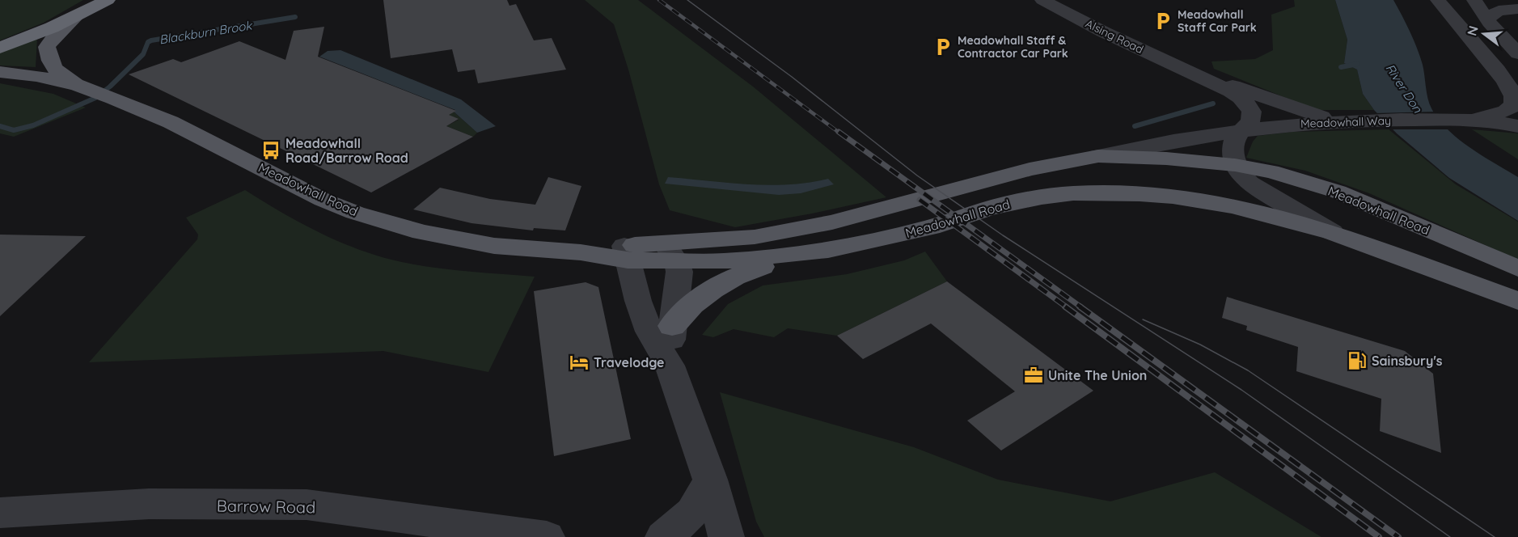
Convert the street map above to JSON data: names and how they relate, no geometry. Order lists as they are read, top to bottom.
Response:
{
  "streets": {
    "main road": ["Meadowhall Road"],
    "street": ["Alsing Road", "Meadowhall Way", "Barrow Road"]
  },
  "crossings": [
    ["Alsing Road", "Meadowhall Way"],
    ["Alsing Road", "Meadowhall Road"],
    ["Meadowhall Way", "Meadowhall Road"]
  ],
  "water": ["Blackburn Brook", "River Don"],
  "places": {
    "parking": ["Meadowhall Staff Car Park", "Meadowhall Staff & Contractor Car Park"],
    "bus stop": ["Meadowhall Road/Barrow Road"],
    "fuel station": ["Sainsbury's"],
    "hotel": ["Travelodge"],
    "office": ["Unite The Union"]
  },
  "north": "left"
}
